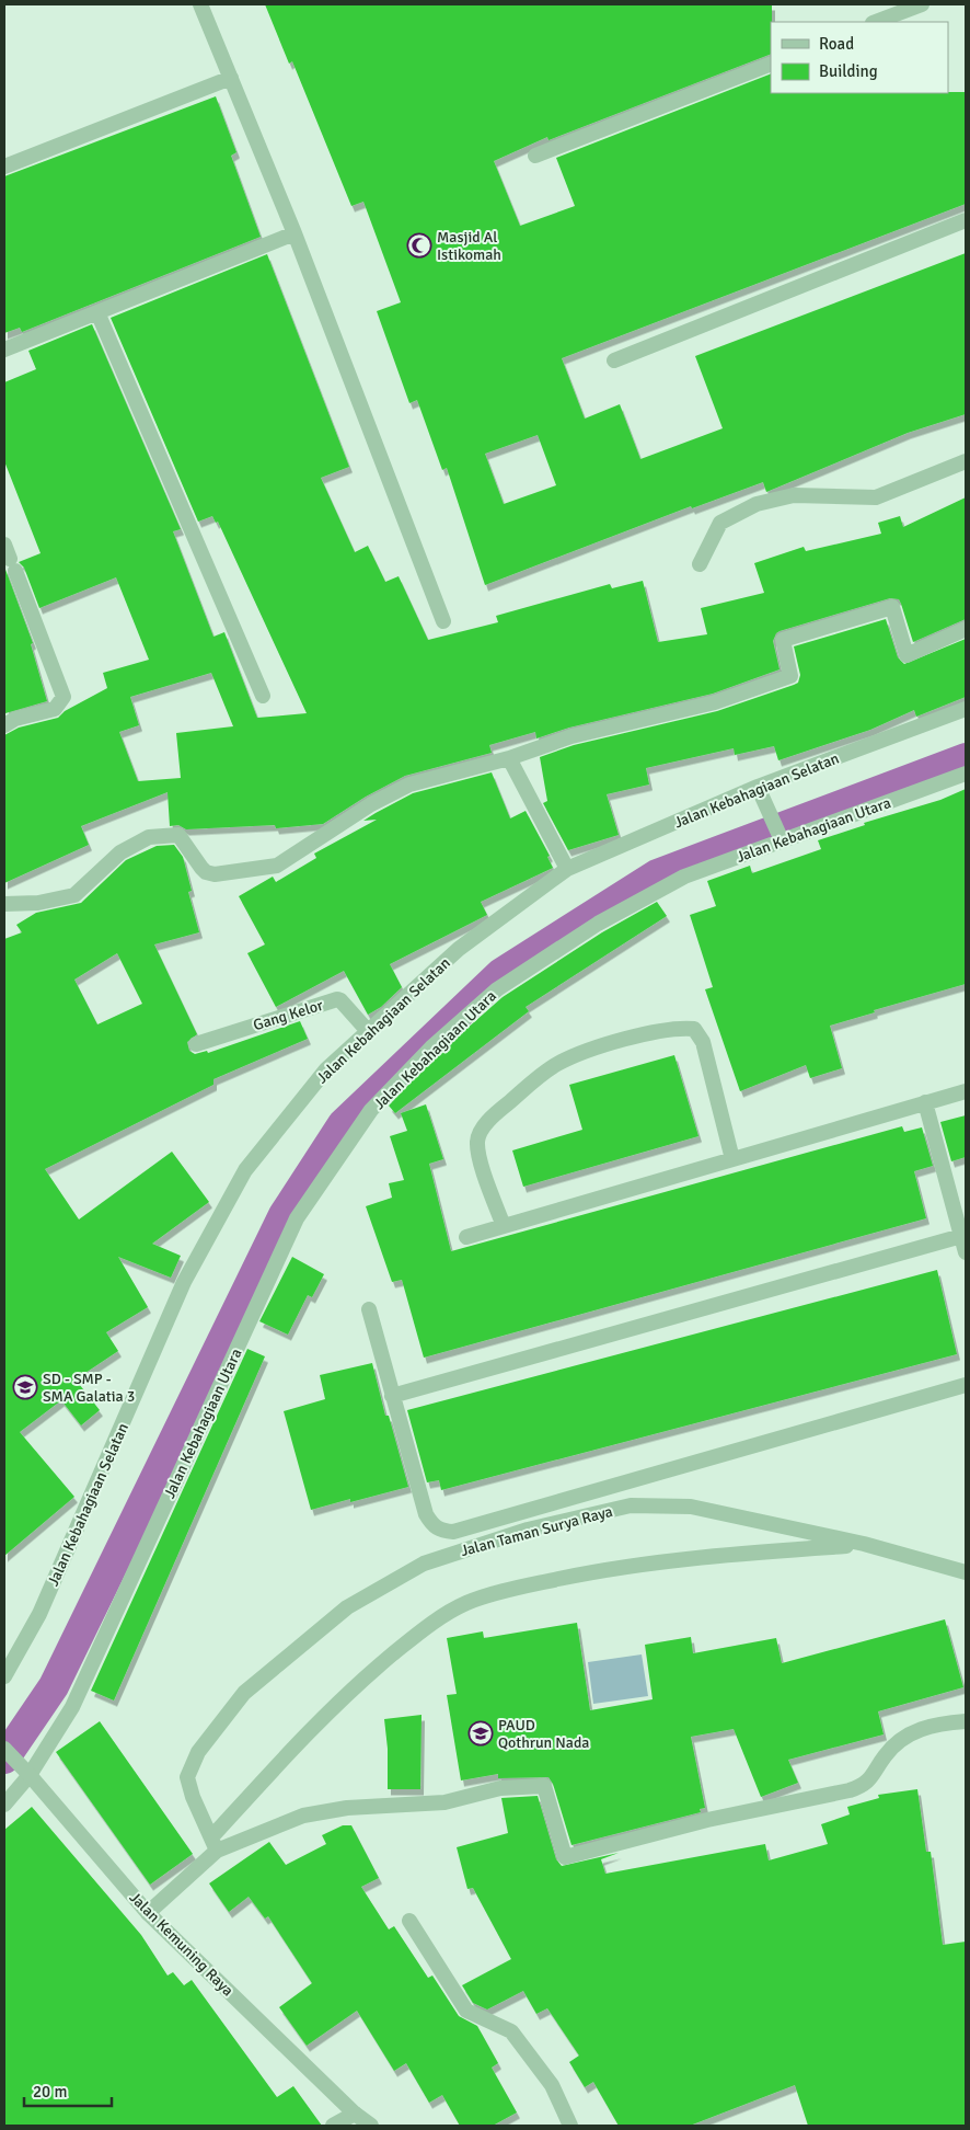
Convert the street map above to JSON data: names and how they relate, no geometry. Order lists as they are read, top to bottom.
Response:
{
  "streets": {
    "street": [
      "Jalan Kebahagiaan Selatan",
      "Jalan Kebahagiaan Utara",
      "Gang Kelor",
      "Jalan Taman Surya Raya",
      "Jalan Kemuning Raya"
    ]
  },
  "crossings": [
    ["Jalan Kebahagiaan Selatan", "Gang Kelor"],
    ["Jalan Kebahagiaan Utara", "Jalan Kemuning Raya"]
  ],
  "places": {
    "mosque": ["Masjid Al Istikomah"],
    "school or university": ["SD - SMP - SMA Galatia 3", "PAUD Qothrun Nada"]
  },
  "legend": ["Road", "Building"],
  "scale_bar": "20 m"
}
